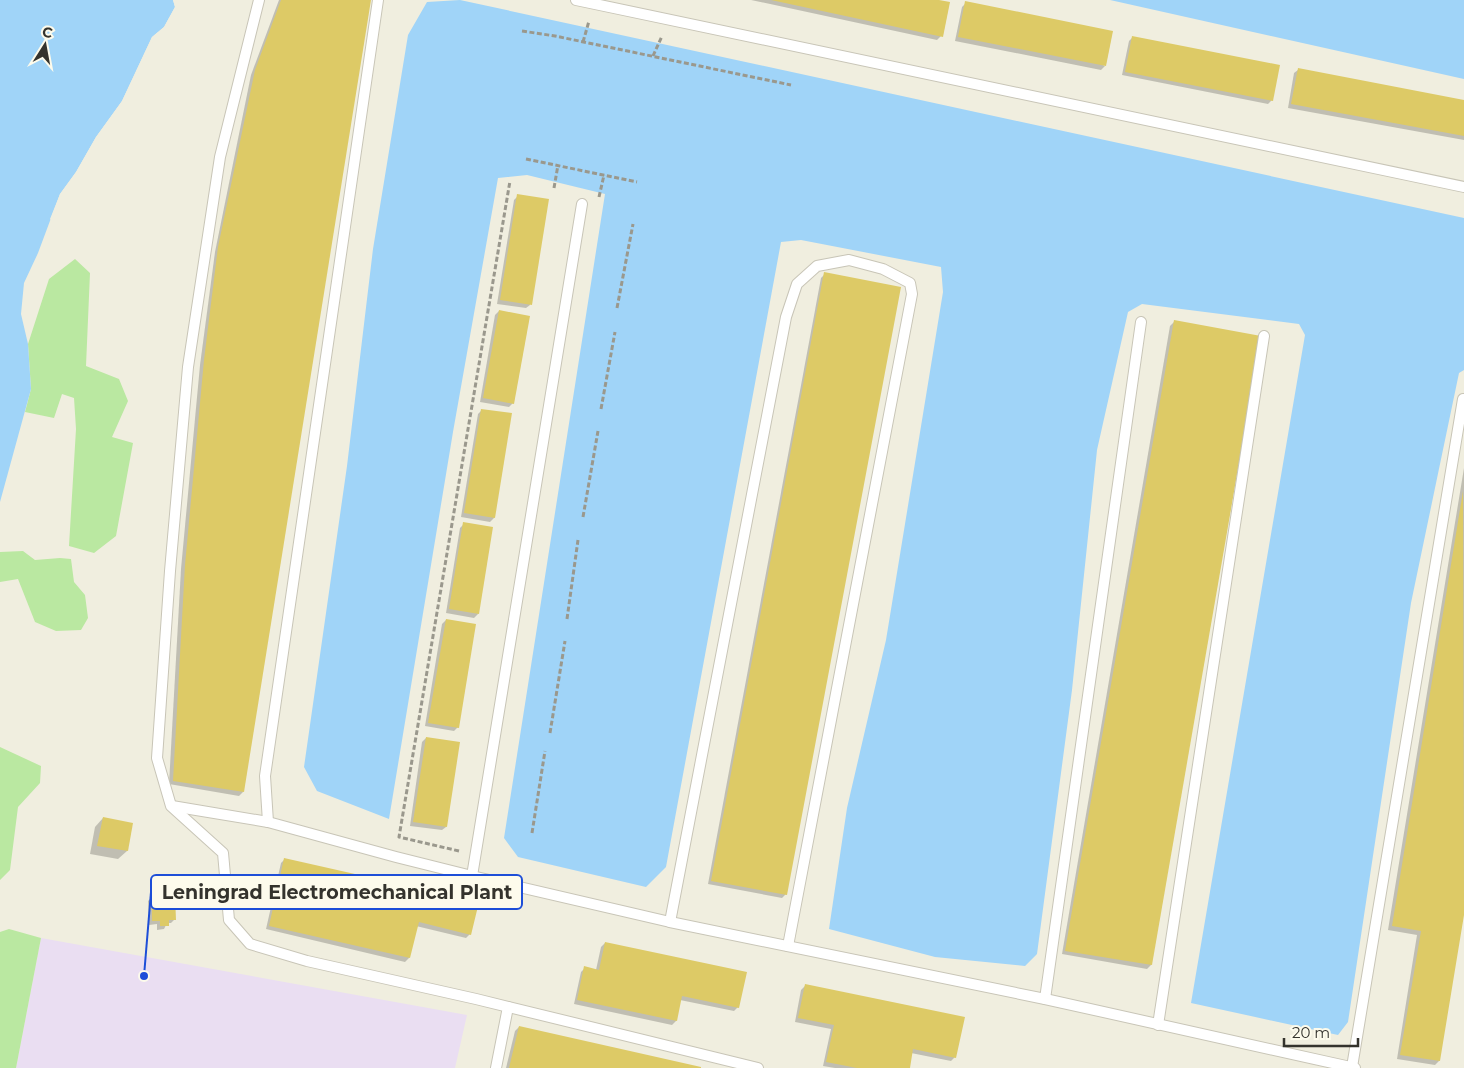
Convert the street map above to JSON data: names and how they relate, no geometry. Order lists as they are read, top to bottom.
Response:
{
  "places": ["Leningrad Electromechanical Plant"],
  "scale_bar": "20 m",
  "north": "top"
}
